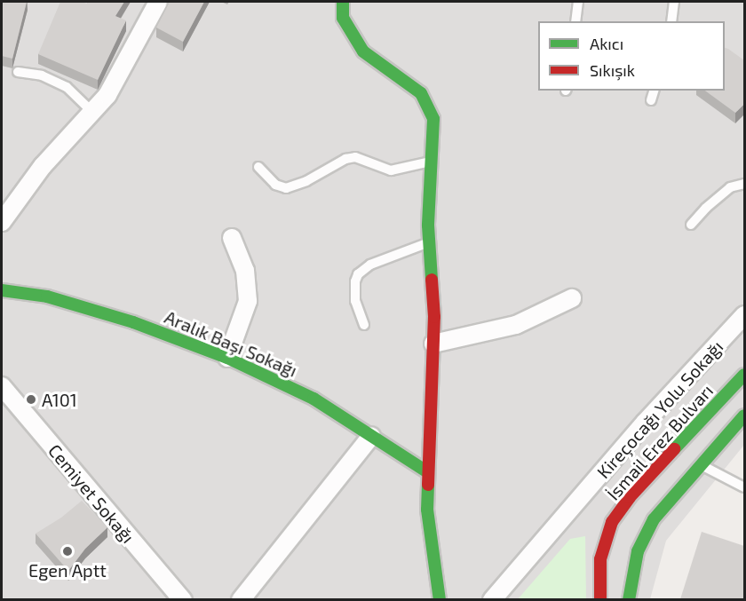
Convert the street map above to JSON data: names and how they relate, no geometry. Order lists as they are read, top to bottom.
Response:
{
  "streets": {
    "street": [
      "Aralık Başı Sokağı",
      "Kireçocağı Yolu Sokağı",
      "İsmail Erez Bulvarı",
      "Cemiyet Sokağı"
    ]
  },
  "places": ["A101", "Egen Aptt"],
  "legend": ["Akıcı", "Sıkışık"]
}
